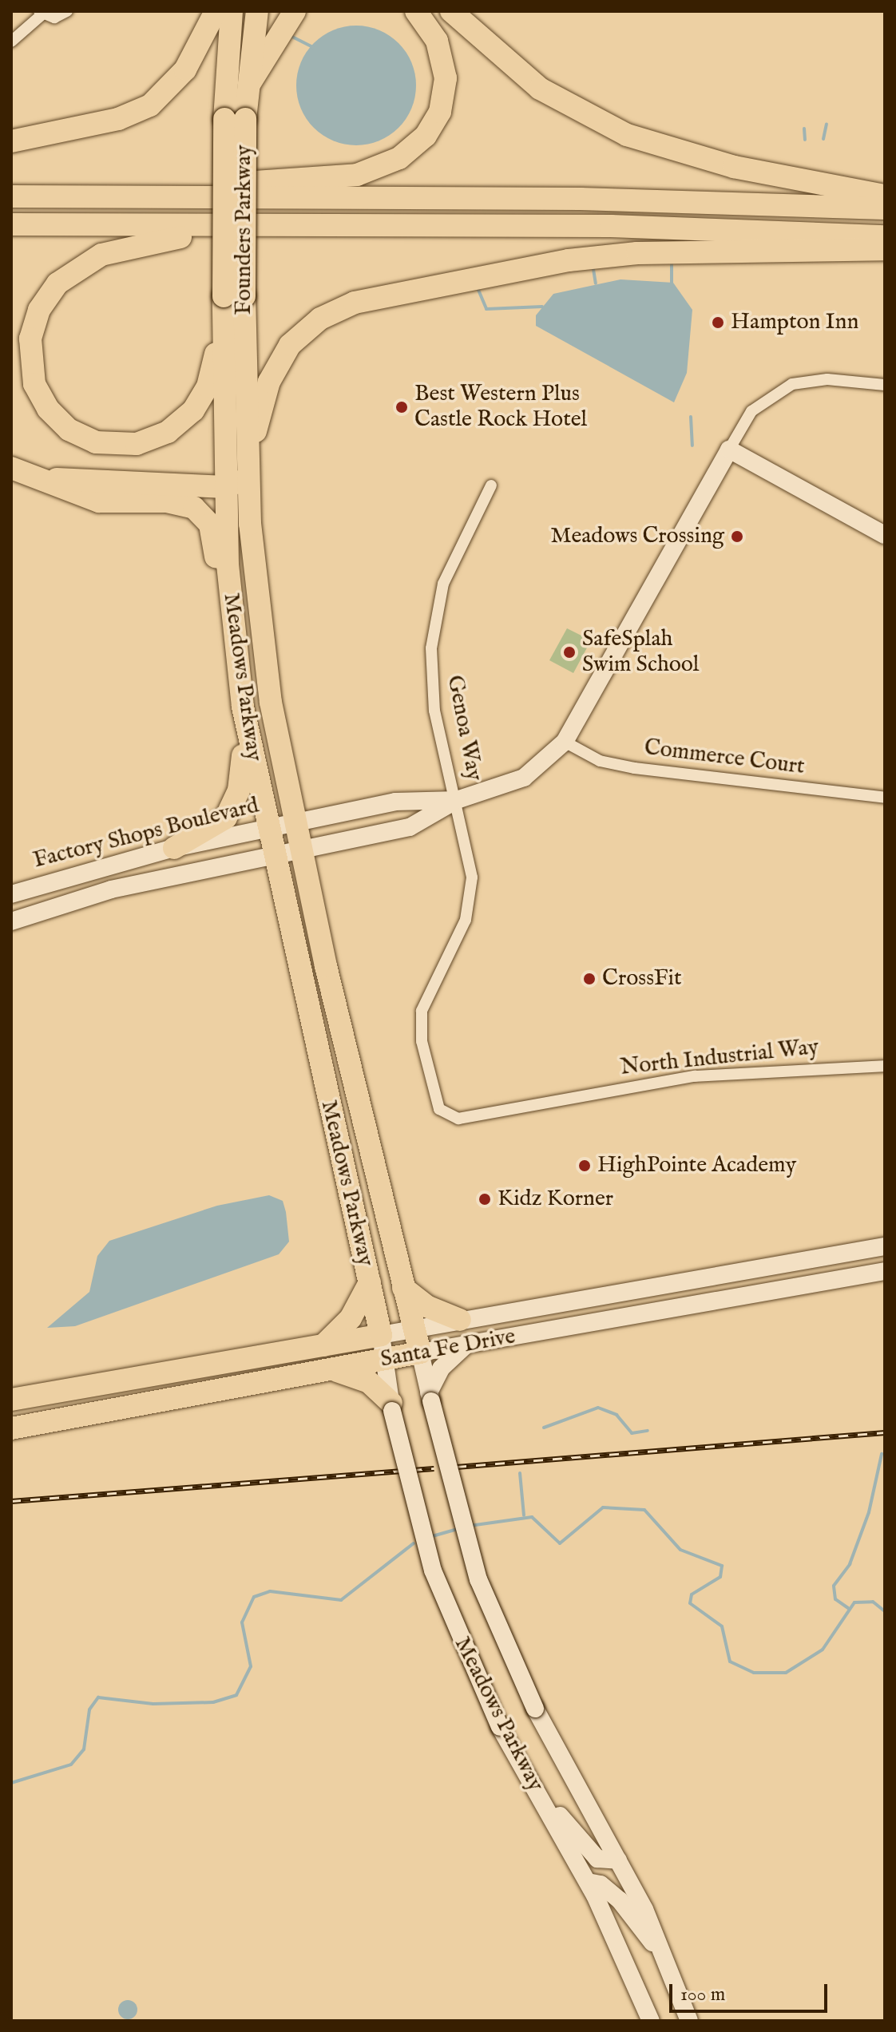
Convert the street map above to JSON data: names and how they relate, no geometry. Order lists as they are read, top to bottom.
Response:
{
  "streets": {
    "highway": ["Founders Parkway", "Meadows Parkway", "Santa Fe Drive"],
    "main road": ["Factory Shops Boulevard"],
    "street": ["Genoa Way", "Commerce Court", "North Industrial Way"]
  },
  "crossings": [
    ["Founders Parkway", "Meadows Parkway"],
    ["Meadows Parkway", "Factory Shops Boulevard"],
    ["Meadows Parkway", "Santa Fe Drive"],
    ["Genoa Way", "Factory Shops Boulevard"],
    ["Genoa Way", "North Industrial Way"]
  ],
  "places": [
    "Hampton Inn",
    "Best Western Plus Castle Rock Hotel",
    "Meadows Crossing",
    "SafeSplah Swim School",
    "CrossFit",
    "HighPointe Academy",
    "Kidz Korner"
  ],
  "scale_bar": "100 m"
}
